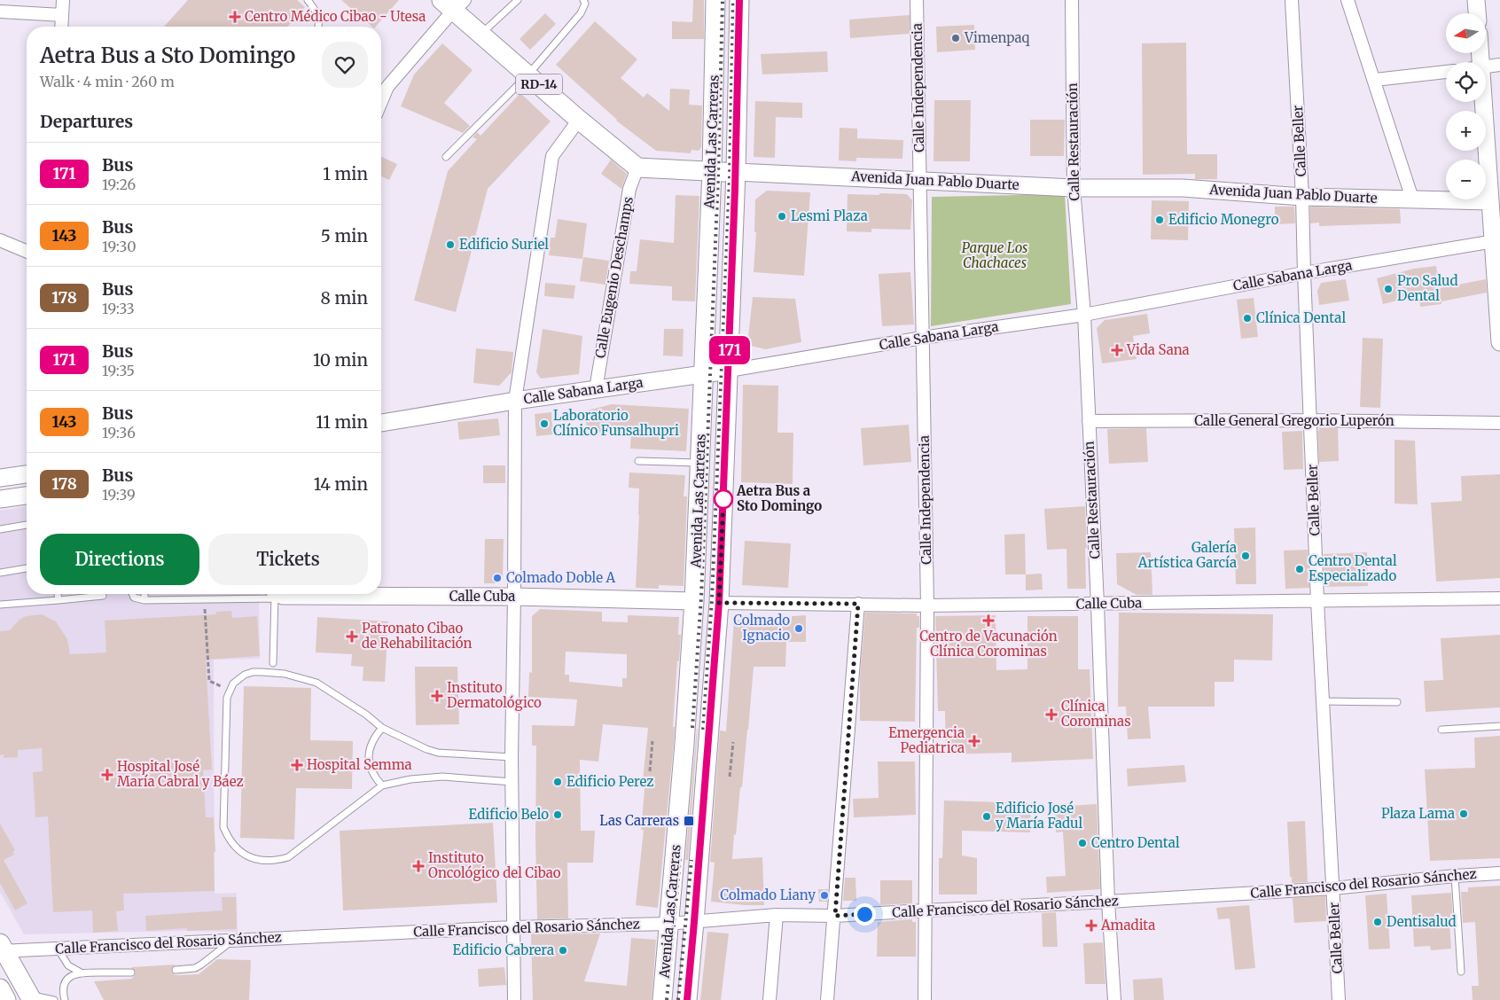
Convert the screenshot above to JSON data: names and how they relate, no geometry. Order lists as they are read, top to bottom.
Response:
{
  "streets": {
    "main road": [
      "RD-14",
      "Avenida Las Carreras",
      "Avenida Juan Pablo Duarte",
      "Calle Sabana Larga",
      "Calle Cuba"
    ],
    "street": [
      "Calle Independencia",
      "Calle Beller",
      "Calle Restauración",
      "Calle Eugenio Deschamps",
      "Calle General Gregorio Luperón",
      "Calle Francisco del Rosario Sánchez"
    ]
  },
  "crossings": [
    ["RD-14", "Avenida Juan Pablo Duarte"],
    ["RD-14", "Calle Eugenio Deschamps"],
    ["Calle Independencia", "Avenida Juan Pablo Duarte"],
    ["Calle Independencia", "Calle Sabana Larga"],
    ["Calle Independencia", "Calle Cuba"],
    ["Calle Independencia", "Calle Francisco del Rosario Sánchez"],
    ["Calle Beller", "Avenida Juan Pablo Duarte"],
    ["Calle Beller", "Calle Sabana Larga"],
    ["Calle Beller", "Calle General Gregorio Luperón"],
    ["Calle Beller", "Calle Cuba"],
    ["Calle Beller", "Calle Francisco del Rosario Sánchez"],
    ["Avenida Las Carreras", "Avenida Juan Pablo Duarte"],
    ["Avenida Las Carreras", "Calle Sabana Larga"],
    ["Avenida Las Carreras", "Calle Cuba"],
    ["Avenida Las Carreras", "Calle Francisco del Rosario Sánchez"],
    ["Calle Restauración", "Avenida Juan Pablo Duarte"],
    ["Calle Restauración", "Calle Sabana Larga"],
    ["Calle Restauración", "Calle General Gregorio Luperón"],
    ["Calle Restauración", "Calle Cuba"],
    ["Calle Restauración", "Calle Francisco del Rosario Sánchez"],
    ["Avenida Juan Pablo Duarte", "Calle Eugenio Deschamps"],
    ["Calle Sabana Larga", "Calle Eugenio Deschamps"]
  ],
  "parks": ["Parque Los Chachaces"],
  "places": {
    "health": [
      "Centro Médico Cibao - Utesa",
      "Vida Sana",
      "Centro de Vacunación Clínica Corominas",
      "Patronato Cibao de Rehabilitación",
      "Instituto Dermatológico",
      "Clínica Corominas",
      "Emergencia Pediatrica",
      "Hospital Semma",
      "Hospital José María Cabral y Báez",
      "Instituto Oncológico del Cibao",
      "Amadita"
    ],
    "other": [
      "Vimenpaq",
      "Lesmi Plaza",
      "Edificio Monegro",
      "Edificio Suriel",
      "Pro Salud Dental",
      "Clínica Dental",
      "Laboratorio Clínico Funsalhupri",
      "Aetra Bus a Sto Domingo",
      "Galería Artística García",
      "Centro Dental Especializado",
      "Colmado Doble A",
      "Colmado Ignacio",
      "Edificio Perez",
      "Plaza Lama",
      "Edificio Belo",
      "Edificio José y María Fadul",
      "Centro Dental",
      "Colmado Liany",
      "Dentisalud",
      "Edificio Cabrera"
    ],
    "transit": ["Las Carreras"]
  },
  "lines": ["bus line 171"],
  "north": "left",
  "page": {
    "on_map": "171",
    "map_buttons": ["+", "−"],
    "heading": [
      ["Aetra Bus a Sto Domingo", "Walk · 4 min · 260 m"],
      "Departures"
    ],
    "list": [
      {
        "mark": "171",
        "name": "Bus",
        "note": "19:26",
        "value": "1 min"
      },
      {
        "mark": "143",
        "name": "Bus",
        "note": "19:30",
        "value": "5 min"
      },
      {
        "mark": "178",
        "name": "Bus",
        "note": "19:33",
        "value": "8 min"
      },
      {
        "mark": "171",
        "name": "Bus",
        "note": "19:35",
        "value": "10 min"
      },
      {
        "mark": "143",
        "name": "Bus",
        "note": "19:36",
        "value": "11 min"
      },
      {
        "mark": "178",
        "name": "Bus",
        "note": "19:39",
        "value": "14 min"
      }
    ],
    "buttons": ["Directions", "Tickets"]
  }
}
